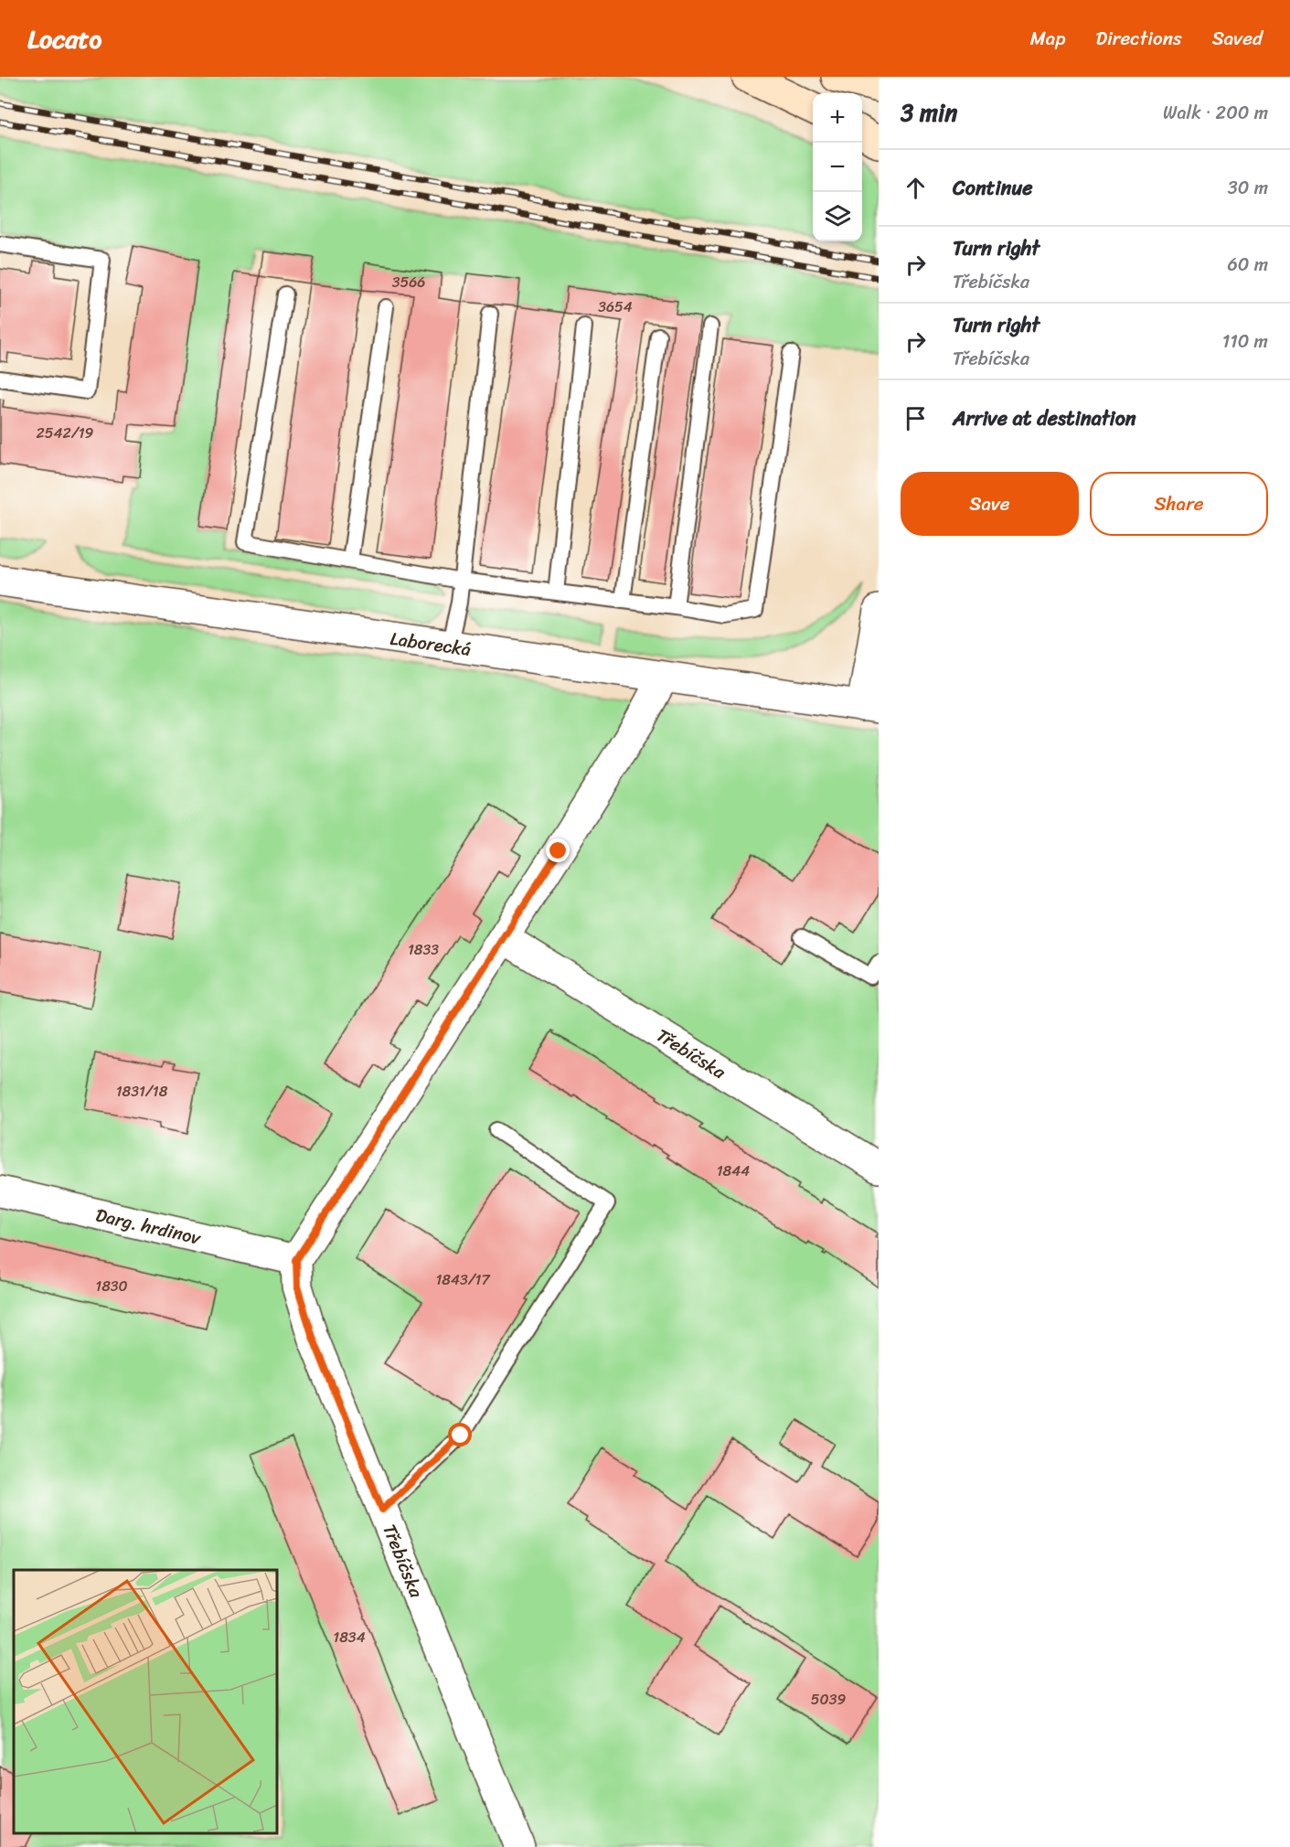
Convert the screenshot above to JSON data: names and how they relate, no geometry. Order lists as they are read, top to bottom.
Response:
{
  "streets": {
    "street": ["Laborecká", "Třebíčska", "Darg. hrdinov"]
  },
  "crossings": [
    ["Třebíčska", "Darg. hrdinov"]
  ],
  "house_numbers": [
    "3566",
    "3654",
    "2542/19",
    "1833",
    "1831/18",
    "1844",
    "1843/17",
    "1830",
    "1834",
    "5039"
  ],
  "page": {
    "header": "Locato",
    "nav": ["Map", "Directions", "Saved"],
    "heading": ["3 min", "Walk · 200 m"],
    "map_buttons": ["+", "−"],
    "list": [
      ["Continue", "30 m"],
      ["Turn right", "Třebíčska", "60 m"],
      ["Turn right", "Třebíčska", "110 m"],
      "Arrive at destination"
    ],
    "buttons": ["Save", "Share"]
  }
}
